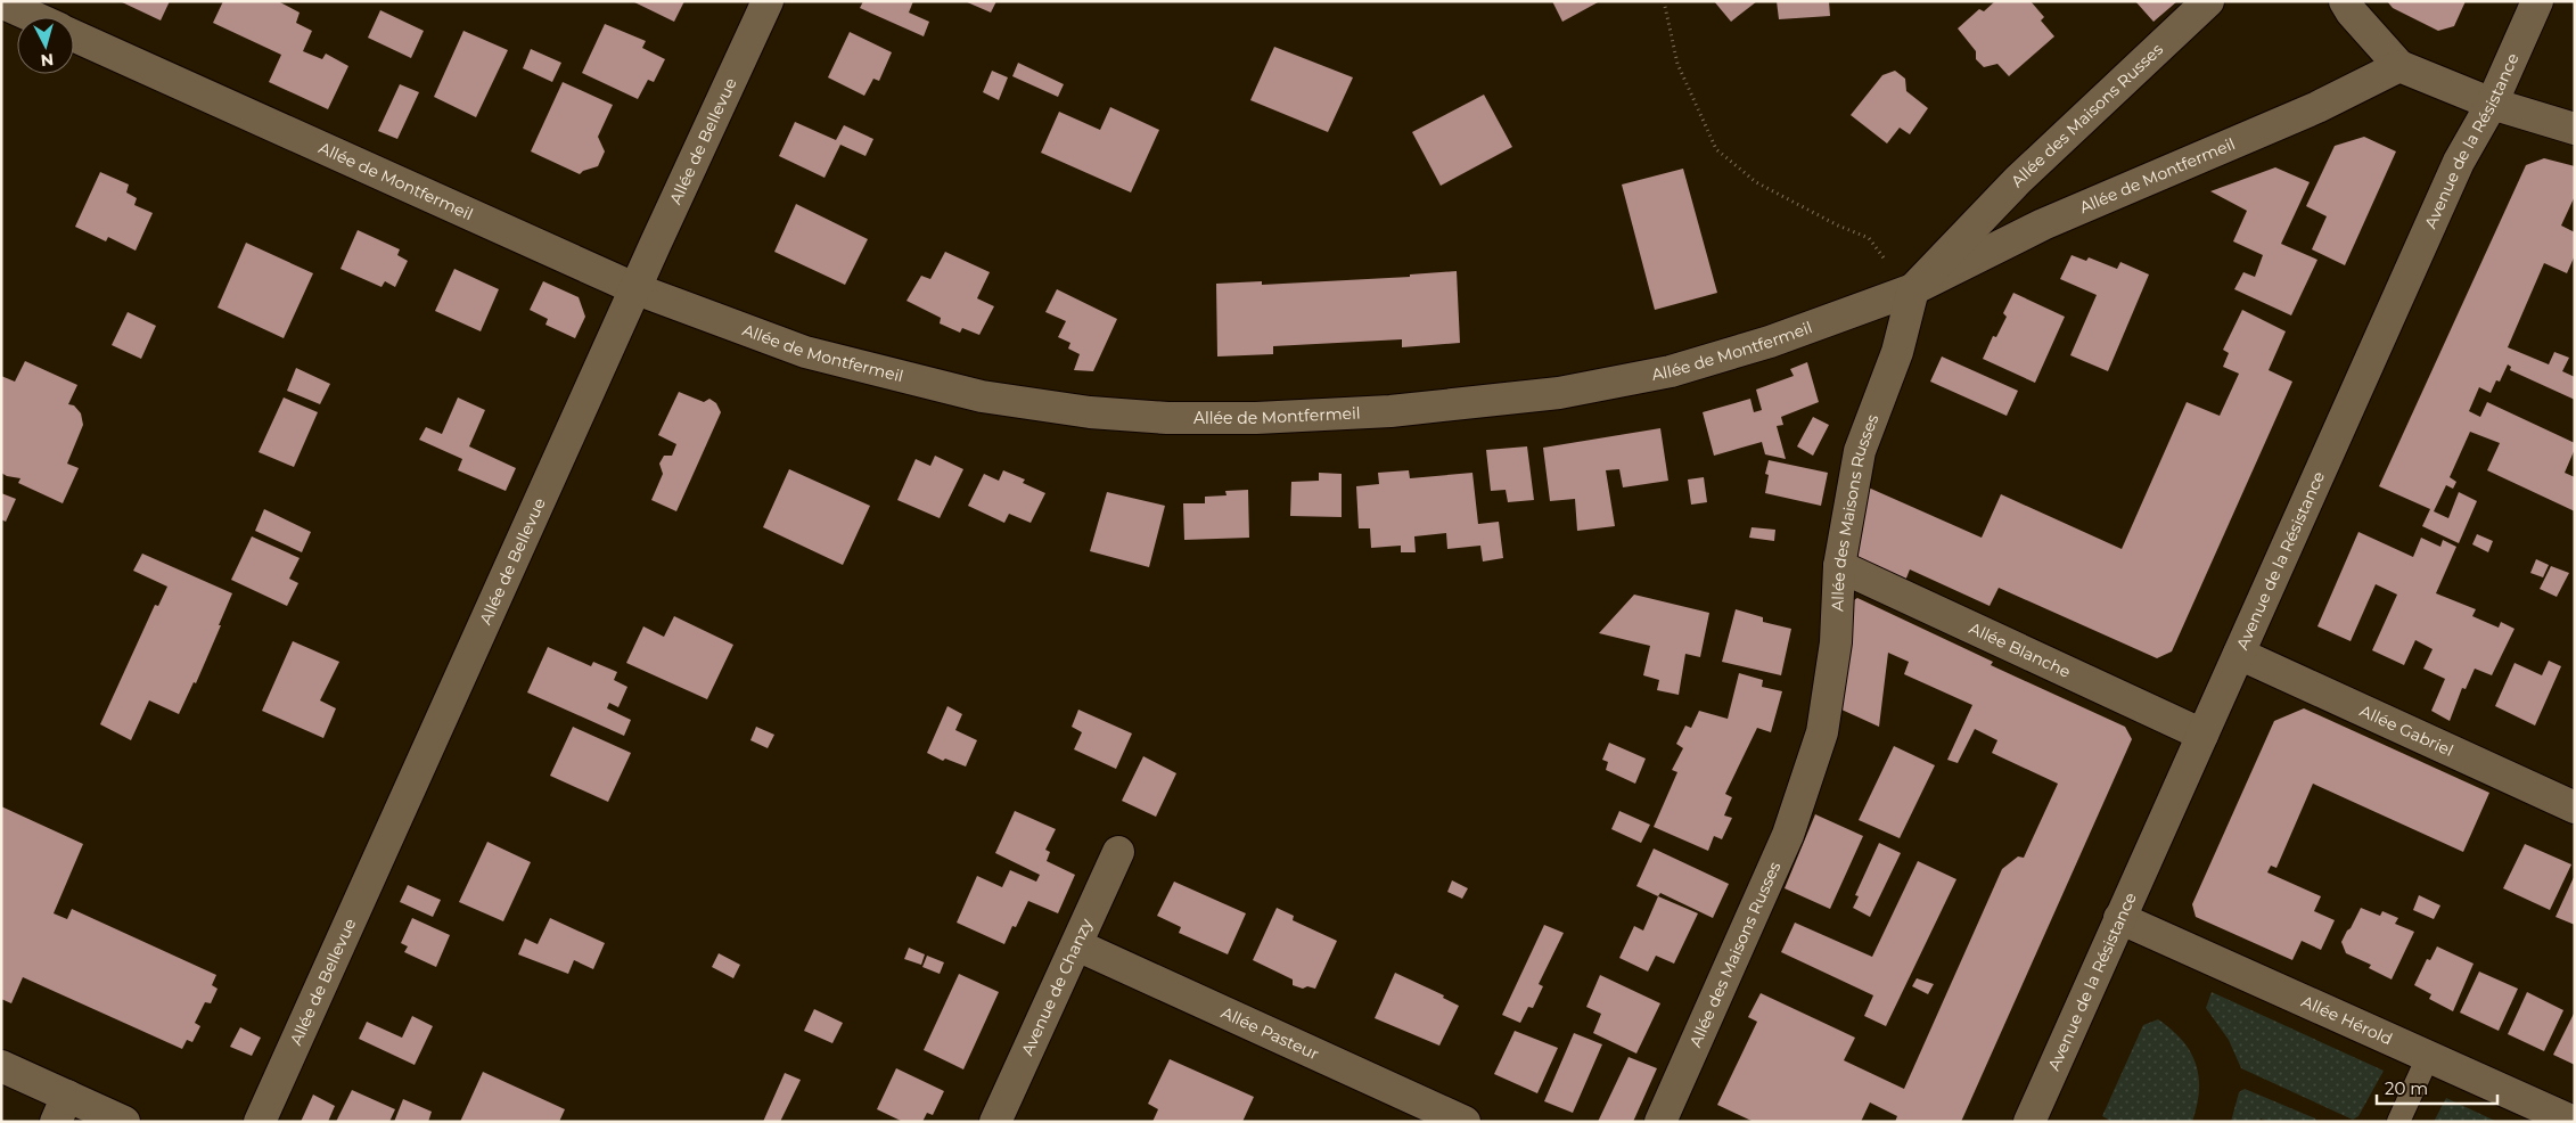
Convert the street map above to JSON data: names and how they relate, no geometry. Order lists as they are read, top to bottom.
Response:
{
  "streets": {
    "street": [
      "Allée des Maisons Russes",
      "Avenue de la Résistance",
      "Allée de Bellevue",
      "Allée de Montfermeil",
      "Allée Blanche",
      "Allée Gabriel",
      "Avenue de Chanzy",
      "Allée Hérold",
      "Allée Pasteur"
    ]
  },
  "crossings": [
    ["Allée des Maisons Russes", "Allée de Montfermeil"],
    ["Allée des Maisons Russes", "Allée Blanche"],
    ["Avenue de la Résistance", "Allée Blanche"],
    ["Avenue de la Résistance", "Allée Gabriel"],
    ["Avenue de la Résistance", "Allée Hérold"],
    ["Allée de Bellevue", "Allée de Montfermeil"],
    ["Avenue de Chanzy", "Allée Pasteur"]
  ],
  "scale_bar": "20 m",
  "north": "bottom"
}
